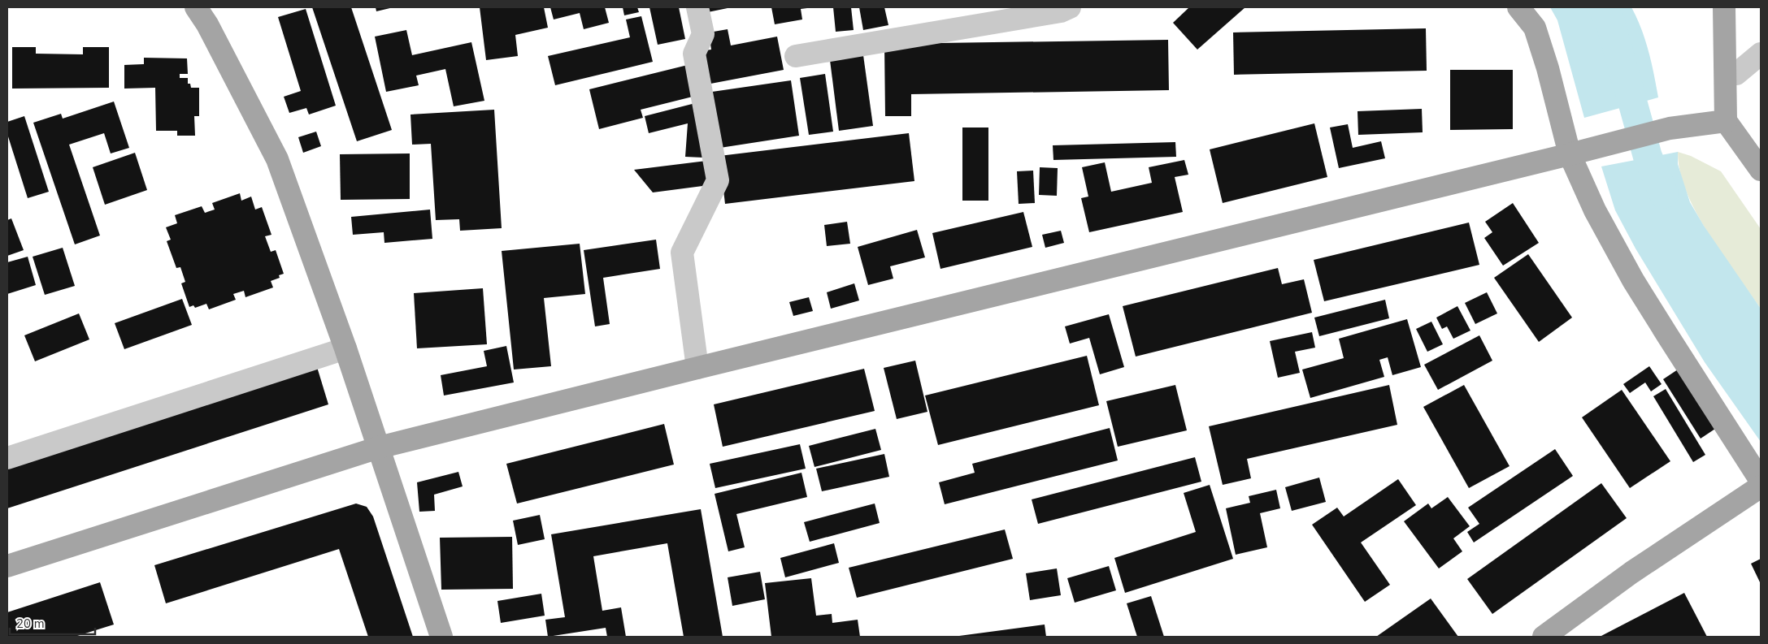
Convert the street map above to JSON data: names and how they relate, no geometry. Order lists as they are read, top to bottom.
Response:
{
  "scale_bar": "20 m"
}
